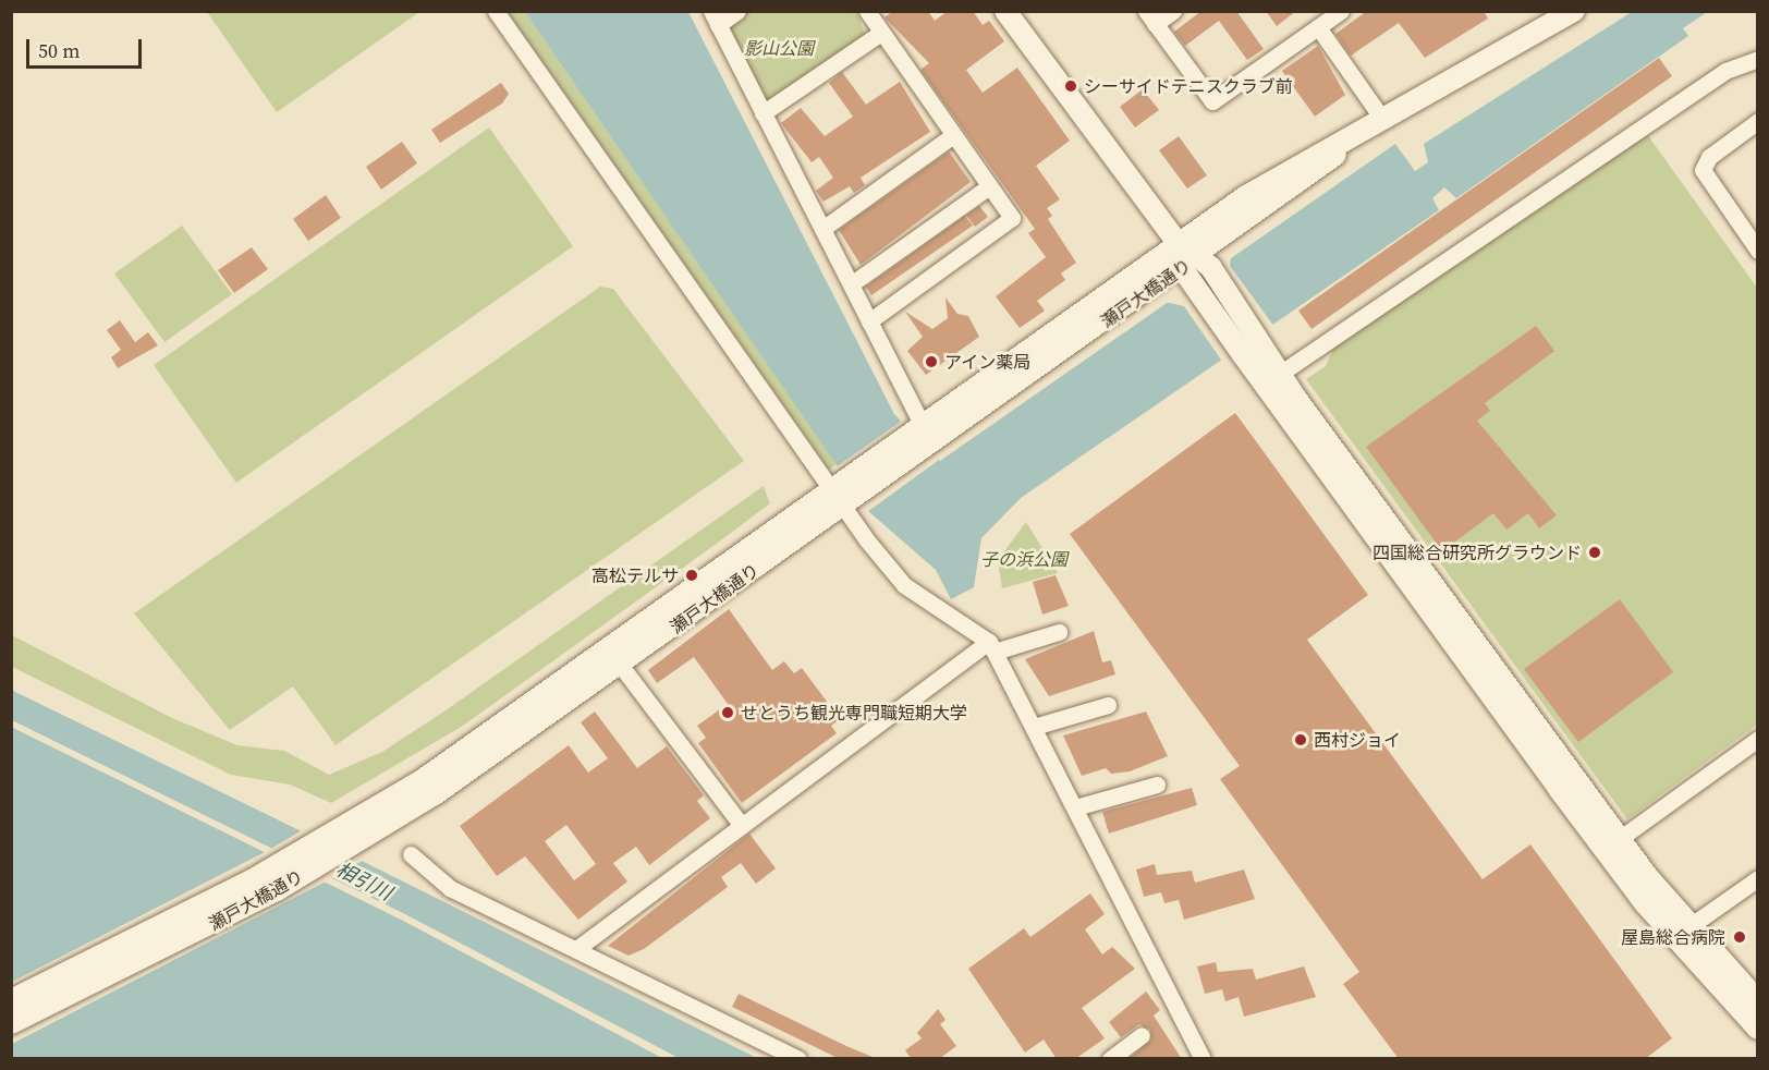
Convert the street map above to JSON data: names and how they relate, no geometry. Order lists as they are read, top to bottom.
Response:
{
  "streets": {
    "street": ["瀬戸大橋通り"]
  },
  "water": ["相引川"],
  "parks": ["影山公園", "子の浜公園"],
  "places": [
    "シーサイドテニスクラブ前",
    "アイン薬局",
    "四国総合研究所グラウンド",
    "高松テルサ",
    "せとうち観光専門職短期大学",
    "西村ジョイ",
    "屋島総合病院"
  ],
  "scale_bar": "50 m"
}
